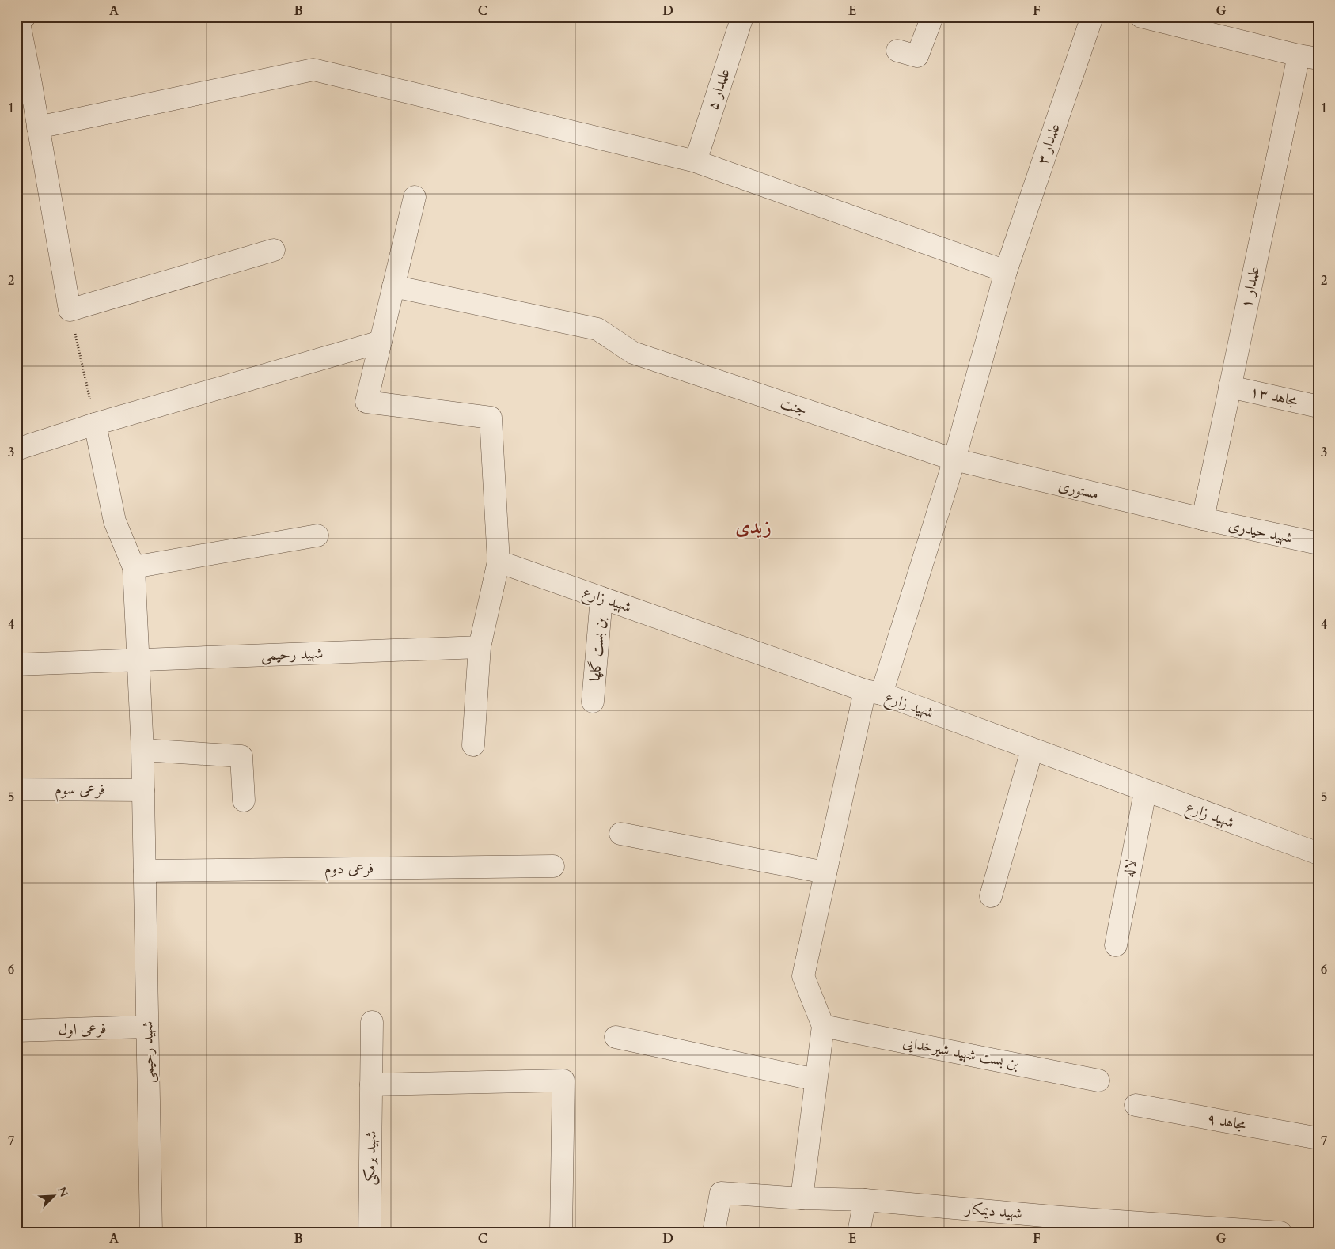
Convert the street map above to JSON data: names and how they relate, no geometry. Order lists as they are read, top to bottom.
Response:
{
  "streets": {
    "street": [
      "علمدار ۵",
      "علمدار ۳",
      "علمدار ۱",
      "مجاهد ۱۳",
      "جنت",
      "مستوری",
      "شهید حیدری",
      "شهید زارع",
      "بن بست گلها",
      "شهید رحیمی",
      "فرعی سوم",
      "فرعی دوم",
      "لاله",
      "فرعی اول",
      "بن بست شهید شیرخدایی",
      "مجاهد ۹",
      "شهید برمکی",
      "شهید دیمکار"
    ]
  },
  "crossings": [
    ["علمدار ۳", "جنت"],
    ["علمدار ۳", "مستوری"],
    ["علمدار ۳", "شهید زارع"],
    ["علمدار ۳", "بن بست شهید شیرخدایی"],
    ["علمدار ۱", "مجاهد ۱۳"],
    ["علمدار ۱", "مستوری"],
    ["علمدار ۱", "شهید حیدری"],
    ["جنت", "مستوری"],
    ["مستوری", "شهید حیدری"],
    ["شهید زارع", "بن بست گلها"],
    ["شهید زارع", "لاله"],
    ["شهید رحیمی", "فرعی سوم"],
    ["شهید رحیمی", "فرعی دوم"],
    ["شهید رحیمی", "فرعی اول"]
  ],
  "districts": ["زیدی"],
  "north": "top right",
  "grid": {
    "columns": [
      "A",
      "B",
      "C",
      "D",
      "E",
      "F",
      "G"
    ],
    "rows": [
      "1",
      "2",
      "3",
      "4",
      "5",
      "6",
      "7"
    ]
  }
}
